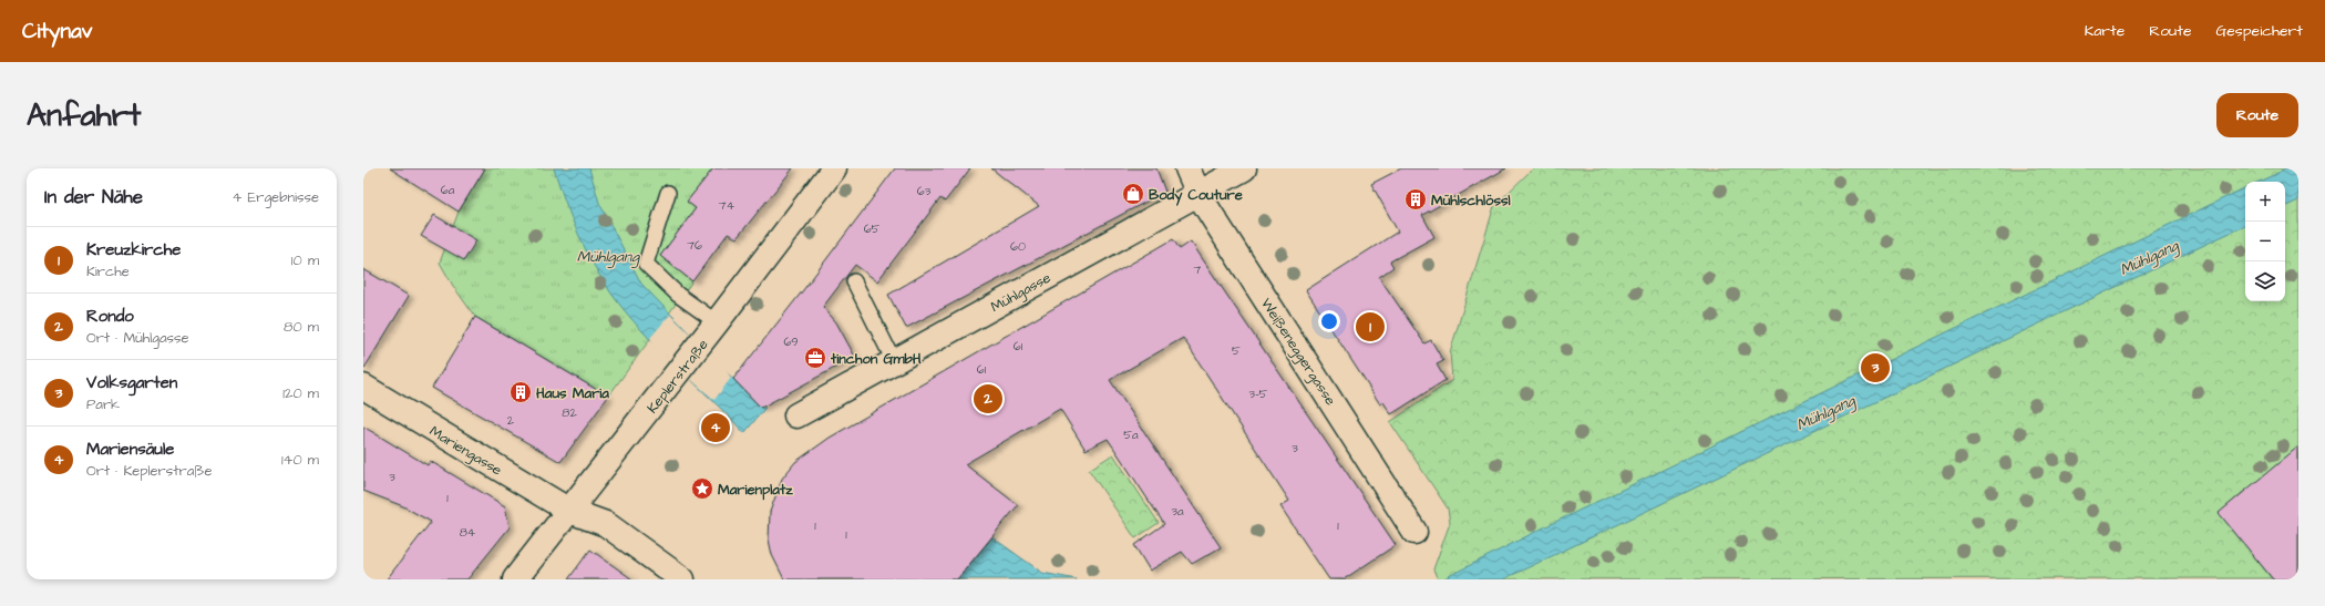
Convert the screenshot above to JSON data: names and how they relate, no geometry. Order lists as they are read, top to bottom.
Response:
{
  "streets": {
    "street": [
      "Mühlgasse",
      "Weißeneggergasse",
      "Keplerstraße",
      "Mariengasse"
    ]
  },
  "crossings": [
    ["Mühlgasse", "Weißeneggergasse"],
    ["Keplerstraße", "Mariengasse"]
  ],
  "water": ["Mühlgang"],
  "places": {
    "shop": ["Body Couture"],
    "building": ["Mühlschlössl", "Haus Maria"],
    "office": ["tinchon GmbH"],
    "place": ["Marienplatz"]
  },
  "house_numbers": [
    "6a",
    "63",
    "74",
    "65",
    "76",
    "60",
    "7",
    "69",
    "61",
    "5",
    "61",
    "3-5",
    "82",
    "2",
    "5a",
    "3",
    "3",
    "1",
    "3a",
    "1",
    "1",
    "84",
    "1"
  ],
  "page": {
    "header": "Citynav",
    "nav": ["Karte", "Route", "Gespeichert"],
    "buttons": "Route",
    "title": "Anfahrt",
    "heading": ["In der Nähe", "4 Ergebnisse"],
    "map_buttons": ["+", "−"],
    "list": [
      {
        "mark": "1",
        "name": "Kreuzkirche",
        "note": "Kirche",
        "value": "10 m"
      },
      {
        "mark": "2",
        "name": "Rondo",
        "note": "Ort · Mühlgasse",
        "value": "80 m"
      },
      {
        "mark": "3",
        "name": "Volksgarten",
        "note": "Park",
        "value": "120 m"
      },
      {
        "mark": "4",
        "name": "Mariensäule",
        "note": "Ort · Keplerstraße",
        "value": "140 m"
      }
    ],
    "pins": [
      "1",
      "3",
      "2",
      "4"
    ]
  }
}
